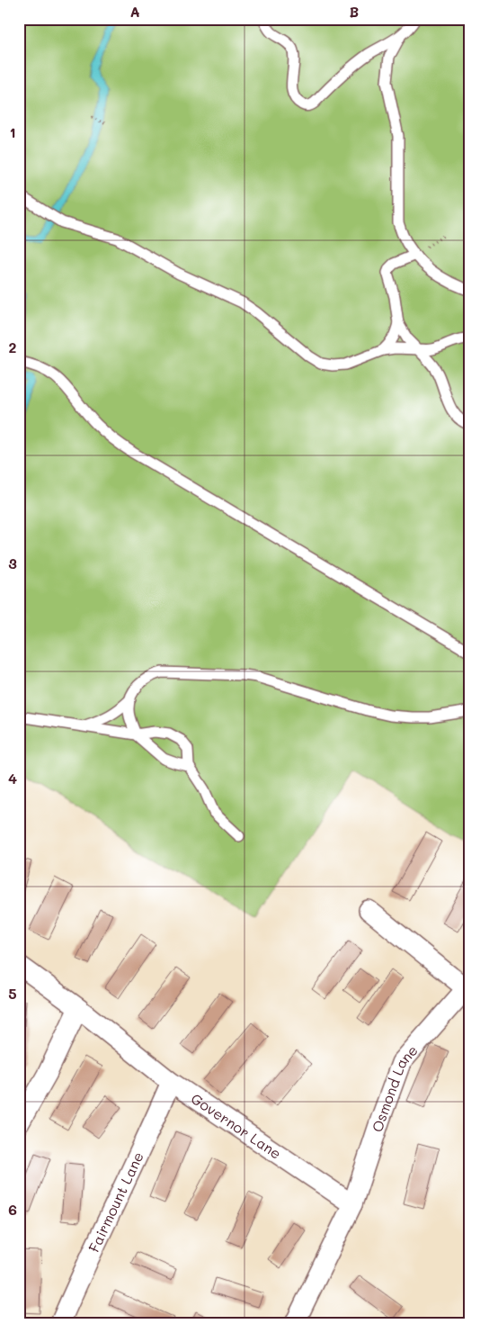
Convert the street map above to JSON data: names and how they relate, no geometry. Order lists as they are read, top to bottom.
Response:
{
  "streets": {
    "street": ["Osmond Lane", "Governor Lane", "Fairmount Lane"]
  },
  "crossings": [
    ["Osmond Lane", "Governor Lane"],
    ["Governor Lane", "Fairmount Lane"]
  ],
  "grid": {
    "columns": ["A", "B"],
    "rows": [
      "1",
      "2",
      "3",
      "4",
      "5",
      "6"
    ]
  }
}
